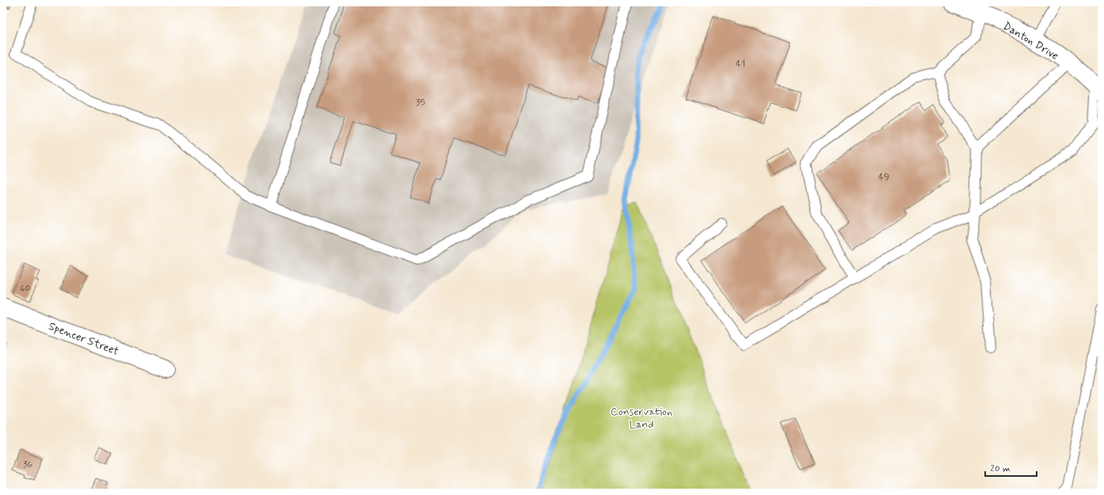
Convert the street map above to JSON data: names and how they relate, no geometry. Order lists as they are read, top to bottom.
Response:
{
  "streets": {
    "street": ["Danton Drive", "Spencer Street"]
  },
  "parks": ["Conservation Land"],
  "house_numbers": [
    "41",
    "35",
    "49",
    "60",
    "36"
  ],
  "scale_bar": "20 m"
}
